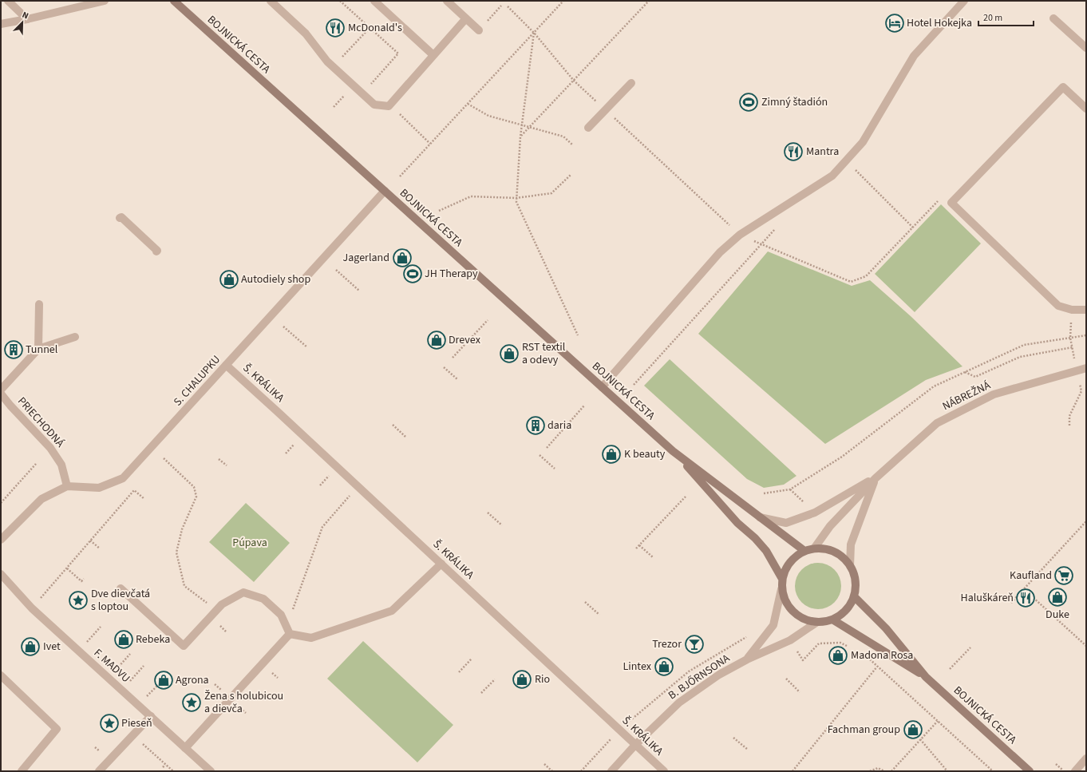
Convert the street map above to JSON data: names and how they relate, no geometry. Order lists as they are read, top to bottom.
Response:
{
  "streets": {
    "street": [
      "BOJNICKÁ CESTA",
      "S. CHALUPKU",
      "Š. KRÁLIKA",
      "NÁBREŽNÁ",
      "PRIECHODNÁ",
      "F. MADVU",
      "B. BJŐRNSONA"
    ]
  },
  "crossings": [
    ["BOJNICKÁ CESTA", "S. CHALUPKU"],
    ["BOJNICKÁ CESTA", "NÁBREŽNÁ"],
    ["BOJNICKÁ CESTA", "B. BJŐRNSONA"],
    ["S. CHALUPKU", "Š. KRÁLIKA"],
    ["S. CHALUPKU", "PRIECHODNÁ"],
    ["Š. KRÁLIKA", "B. BJŐRNSONA"],
    ["NÁBREŽNÁ", "B. BJŐRNSONA"]
  ],
  "parks": ["Púpava"],
  "places": {
    "hotel": ["Hotel Hokejka"],
    "restaurant": ["McDonald's", "Mantra", "Haluškáreň"],
    "sports": ["Zimný štadión", "JH Therapy"],
    "shop": [
      "Jagerland",
      "Autodiely shop",
      "Drevex",
      "RST textil a odevy",
      "K beauty",
      "Duke",
      "Rebeka",
      "Ivet",
      "Madona Rosa",
      "Lintex",
      "Rio",
      "Agrona",
      "Fachman group"
    ],
    "building": ["Tunnel", "daria"],
    "supermarket": ["Kaufland"],
    "place": ["Dve dievčatá s loptou", "Žena s holubicou a dievča", "Pieseň"],
    "bar": ["Trezor"]
  },
  "scale_bar": "20 m",
  "north": "top right"
}
